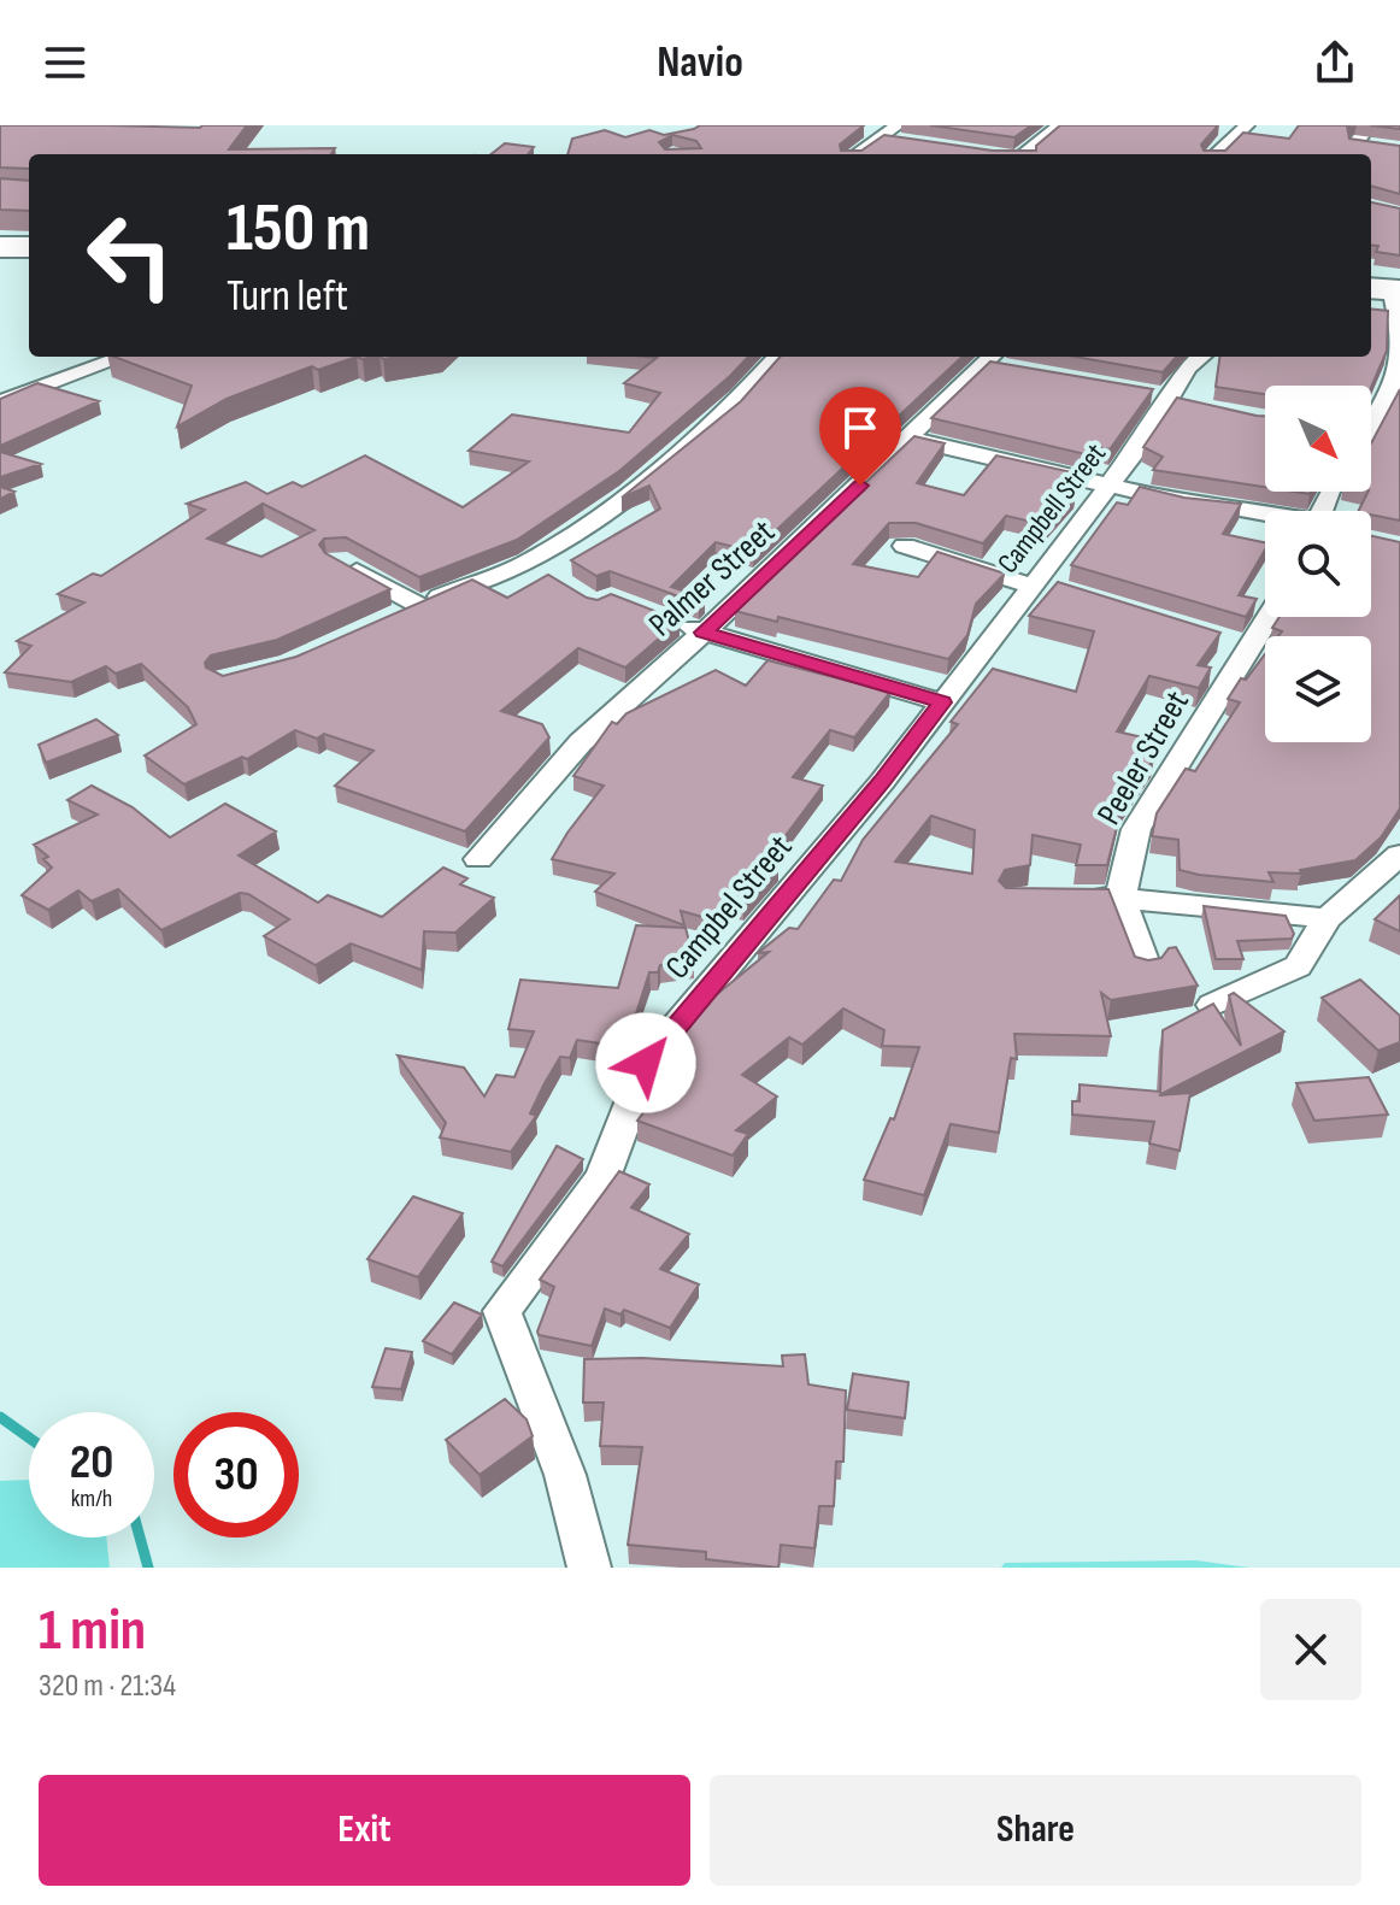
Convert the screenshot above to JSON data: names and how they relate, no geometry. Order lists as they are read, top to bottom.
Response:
{
  "streets": {
    "street": [
      "Campbell Street",
      "Palmer Street",
      "Peeler Street",
      "Campbel Street"
    ]
  },
  "crossings": [
    ["Campbell Street", "Campbel Street"]
  ],
  "north": "bottom right",
  "page": {
    "header": "Navio",
    "turn": ["150 m", "Turn left"],
    "speed": "20 km/h",
    "limit": "30",
    "heading": ["1 min", "320 m · 21:34"],
    "buttons": ["Exit", "Share"]
  }
}
